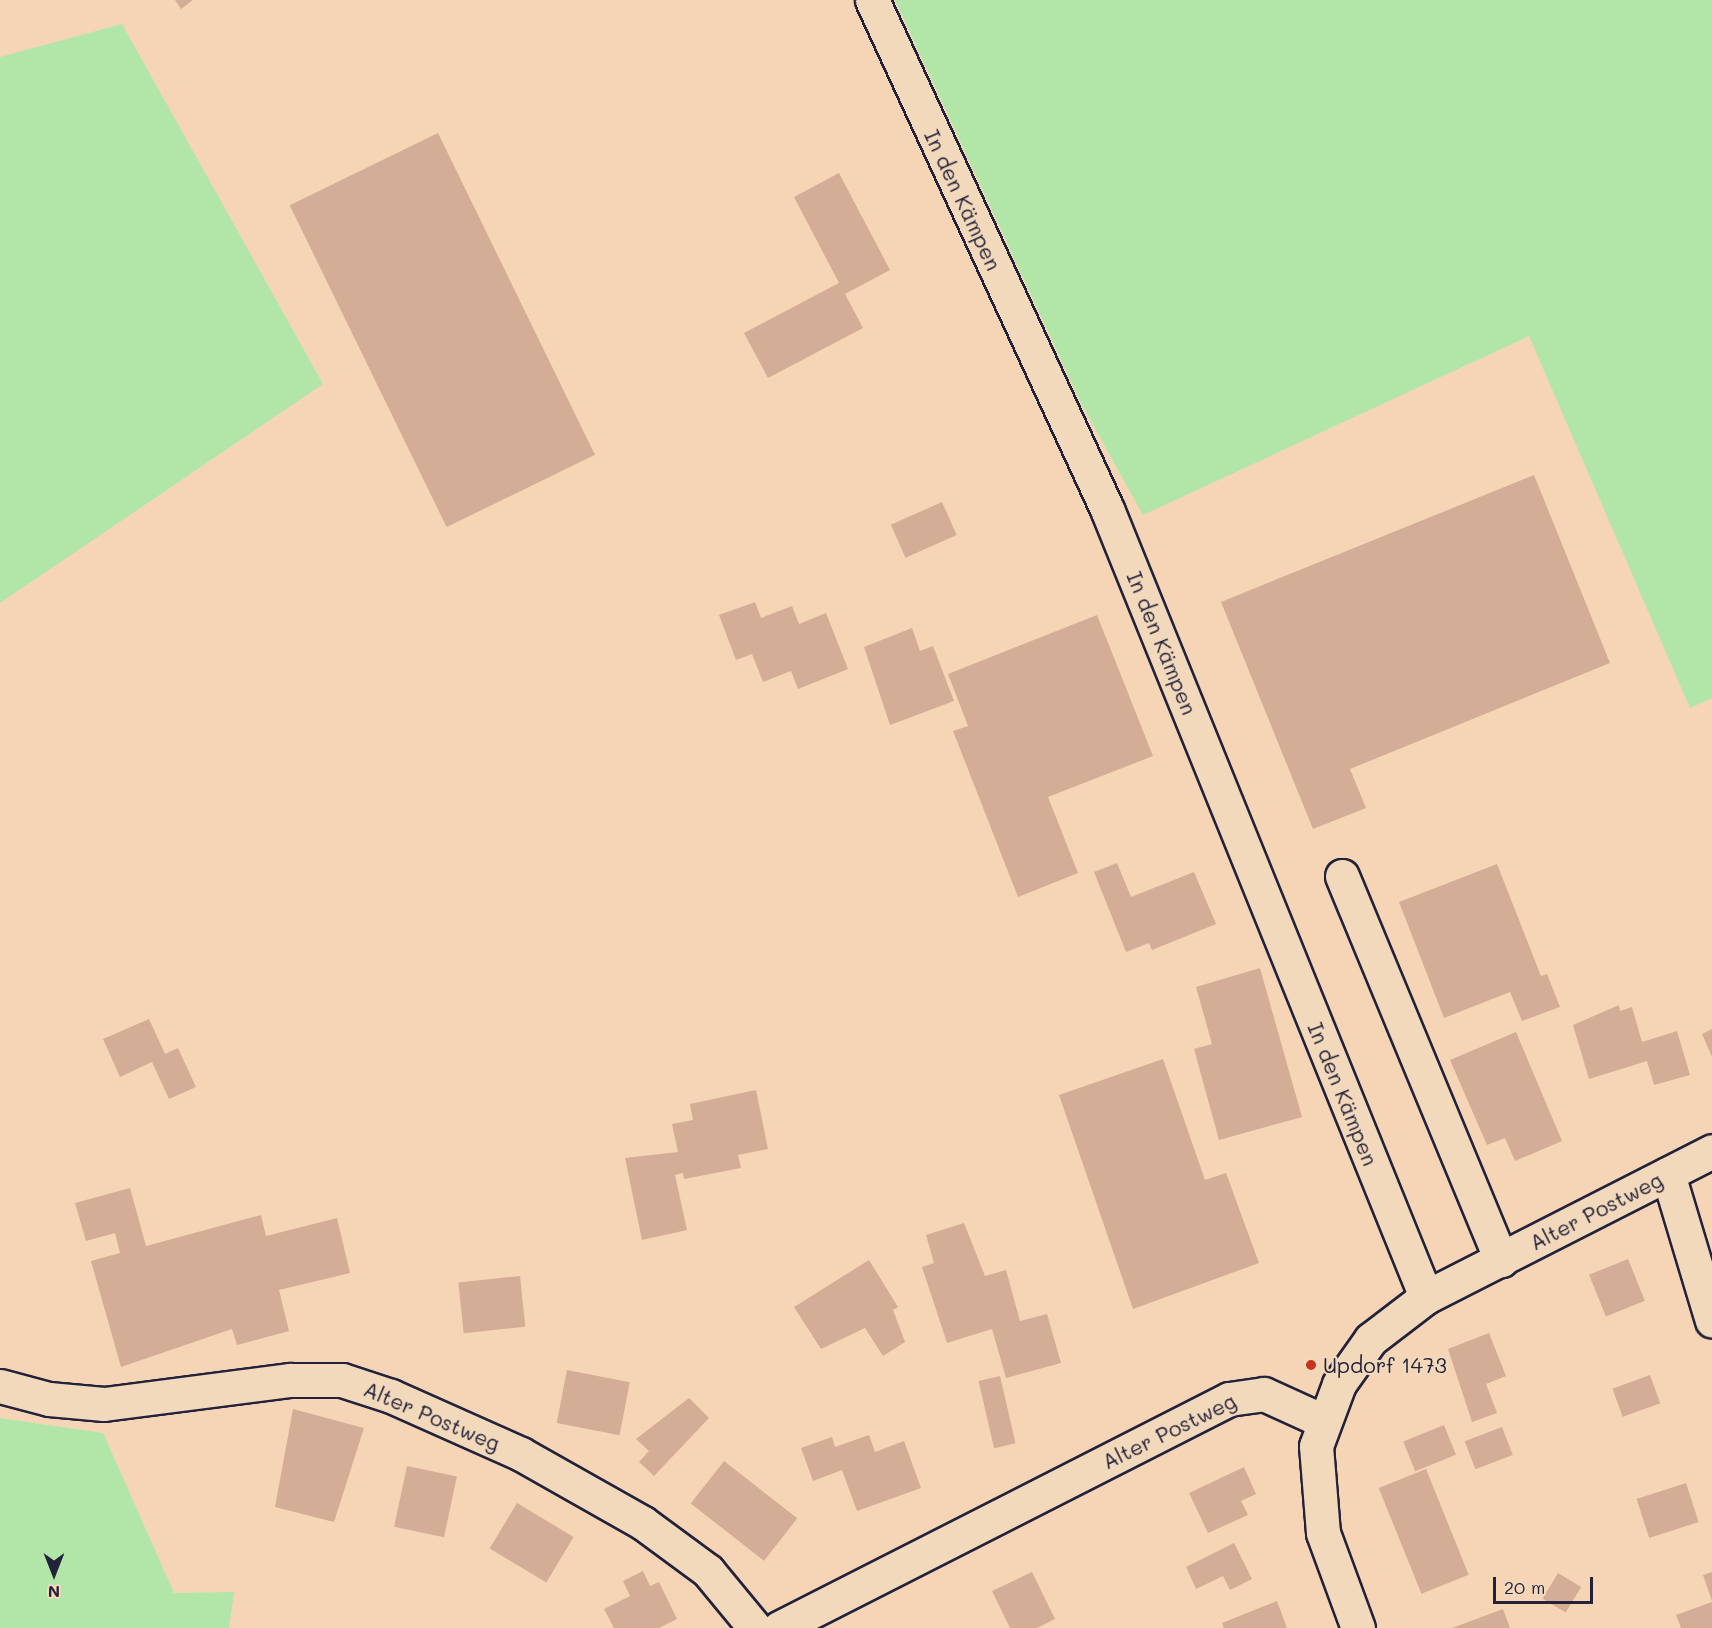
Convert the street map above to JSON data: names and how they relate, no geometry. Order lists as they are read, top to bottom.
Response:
{
  "streets": {
    "street": ["In den Kämpen", "Alter Postweg"]
  },
  "crossings": [
    ["In den Kämpen", "Alter Postweg"]
  ],
  "places": ["Updorf 1473"],
  "scale_bar": "20 m",
  "north": "bottom"
}
